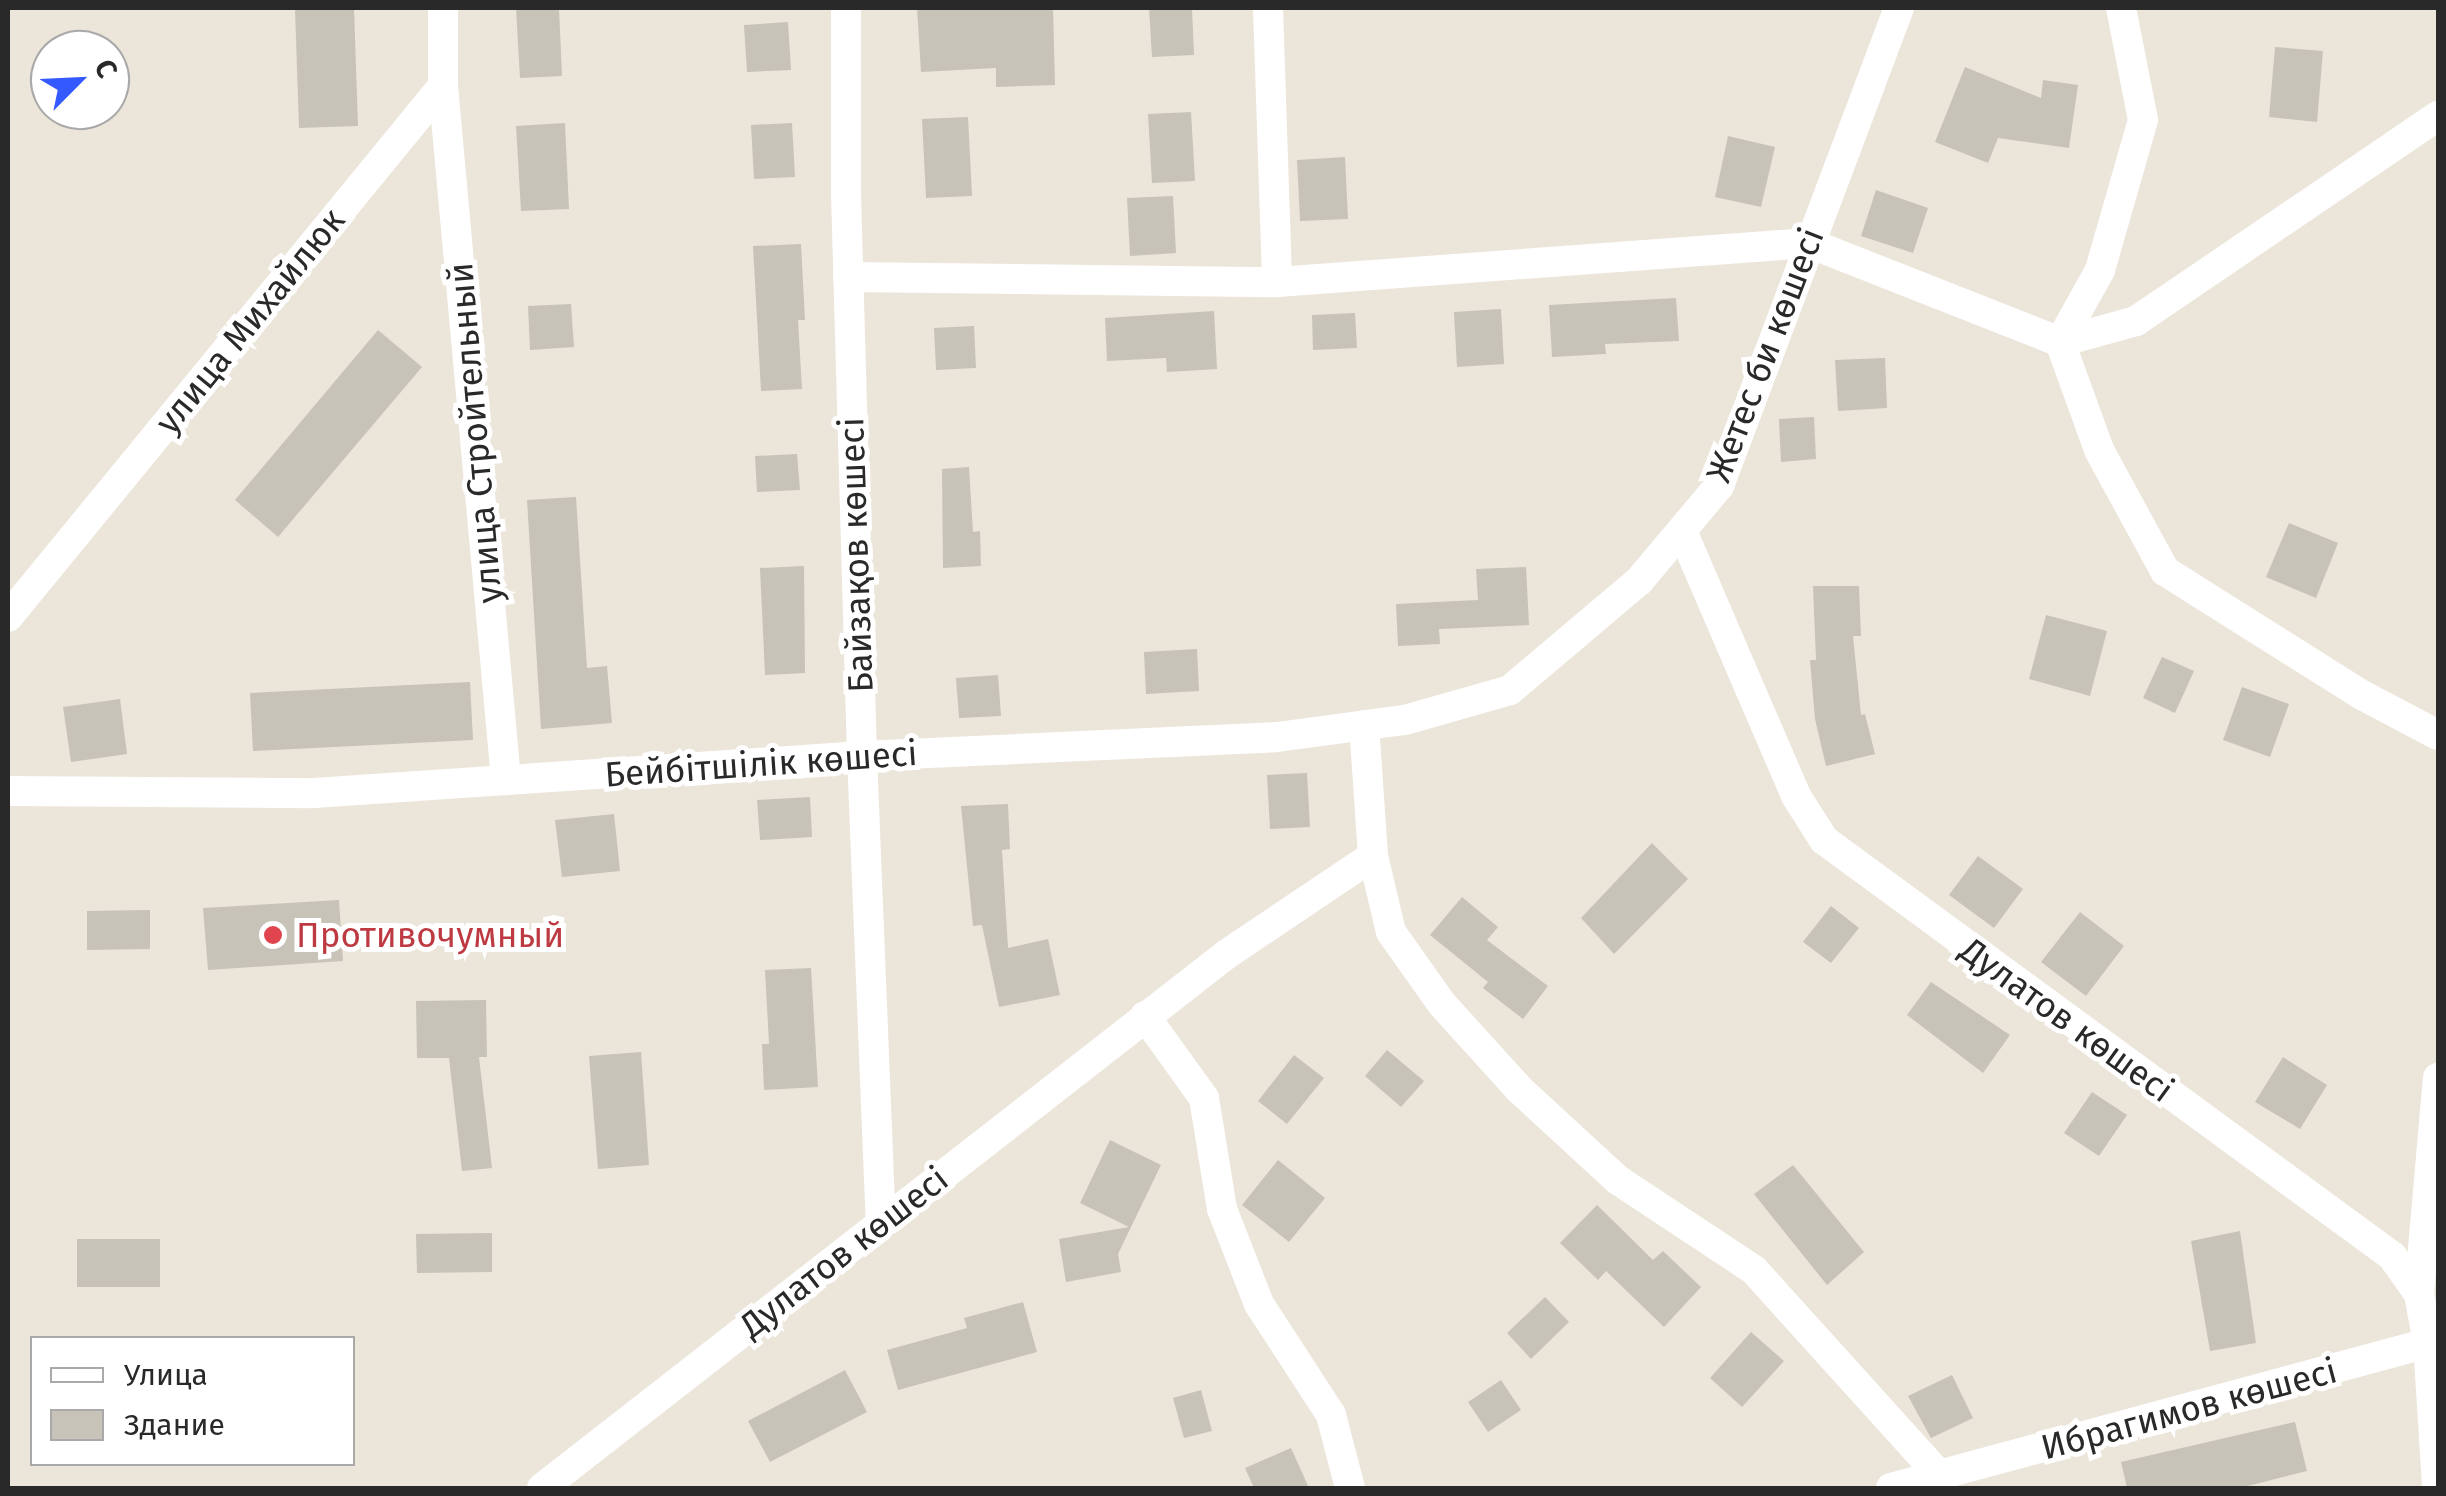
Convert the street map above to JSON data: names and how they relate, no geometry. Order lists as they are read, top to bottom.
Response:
{
  "streets": {
    "street": [
      "улица Михайлюк",
      "Жетес би көшесі",
      "улица Стройтельный",
      "Байзақов көшесі",
      "Бейбітшілік көшесі",
      "Дулатов көшесі",
      "Ибрагимов көшесі"
    ]
  },
  "crossings": [
    ["улица Михайлюк", "улица Стройтельный"],
    ["Жетес би көшесі", "Бейбітшілік көшесі"],
    ["Жетес би көшесі", "Дулатов көшесі"],
    ["улица Стройтельный", "Бейбітшілік көшесі"],
    ["Байзақов көшесі", "Бейбітшілік көшесі"],
    ["Байзақов көшесі", "Дулатов көшесі"],
    ["Дулатов көшесі", "Ибрагимов көшесі"]
  ],
  "places": ["Противочумный"],
  "legend": ["Улица", "Здание"],
  "north": "top right"
}
